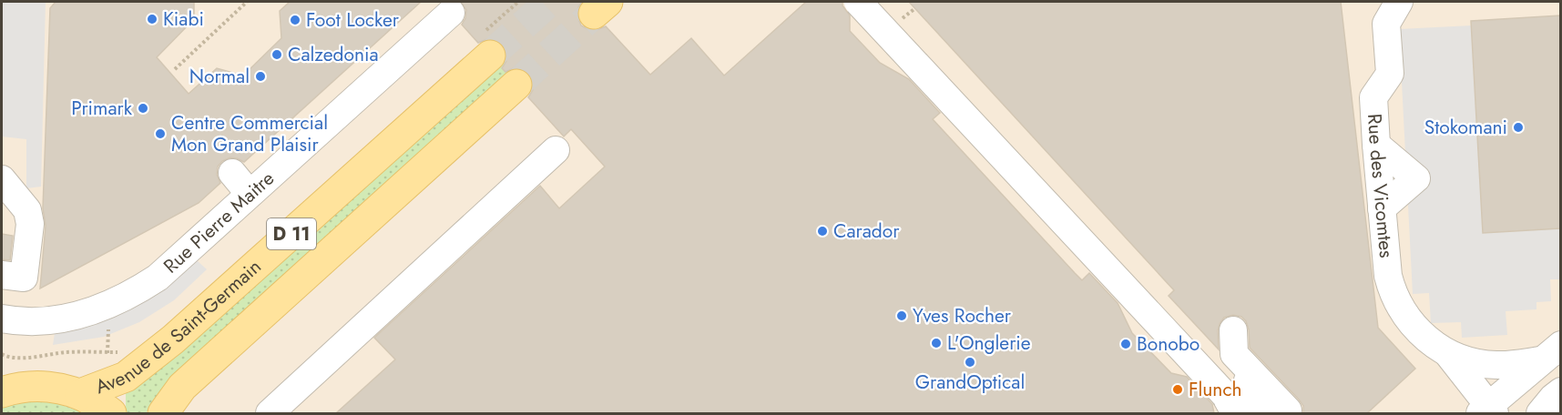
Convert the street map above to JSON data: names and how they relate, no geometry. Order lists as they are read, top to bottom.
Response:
{
  "streets": {
    "main road": ["D 11", "Avenue de Saint-Germain"],
    "street": ["Rue des Vicomtes", "Rue Pierre Maitre"]
  },
  "places": [
    "Kiabi",
    "Foot Locker",
    "Calzedonia",
    "Normal",
    "Primark",
    "Stokomani",
    "Centre Commercial Mon Grand Plaisir",
    "Carador",
    "Yves Rocher",
    "L'Onglerie",
    "Bonobo",
    "GrandOptical",
    "Flunch"
  ]
}
